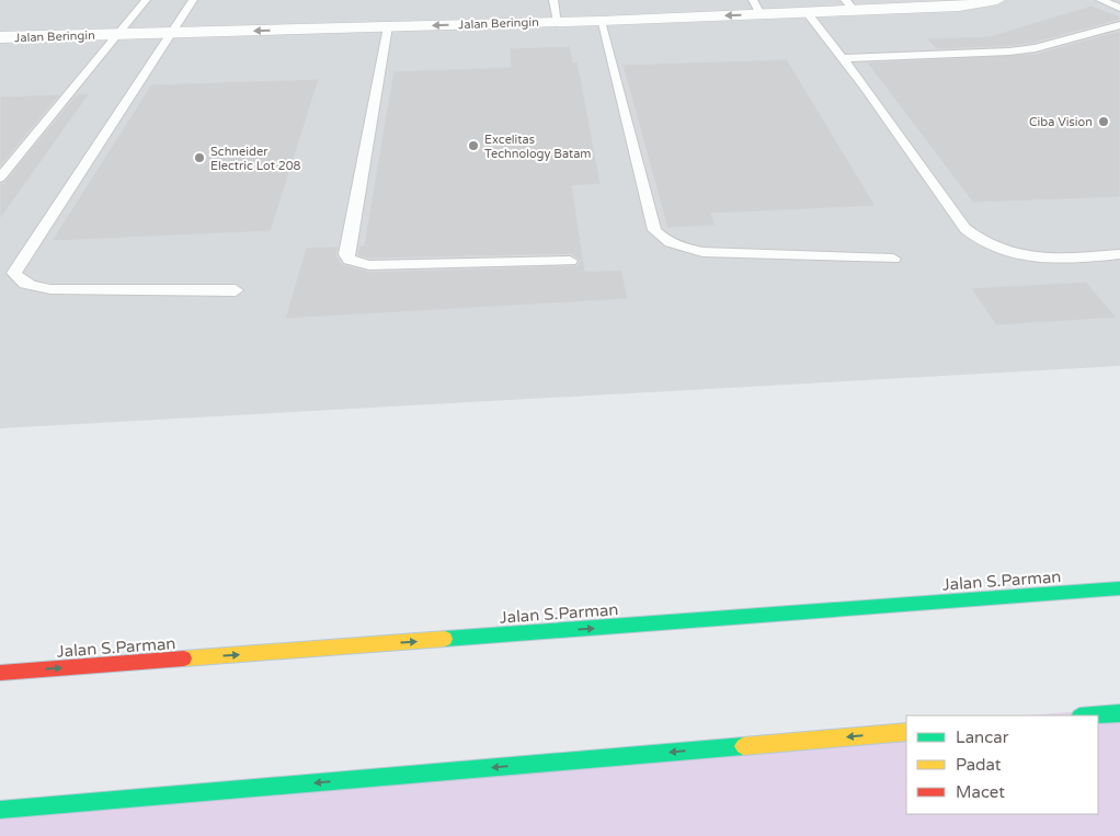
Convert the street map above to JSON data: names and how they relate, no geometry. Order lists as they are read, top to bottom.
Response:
{
  "streets": {
    "main road": ["Jalan S.Parman"],
    "street": ["Jalan Beringin"]
  },
  "one_way": ["Jalan Beringin", "Jalan S.Parman"],
  "places": ["Ciba Vision", "Excelitas Technology Batam", "Schneider Electric Lot 208"],
  "legend": ["Lancar", "Padat", "Macet"]
}
